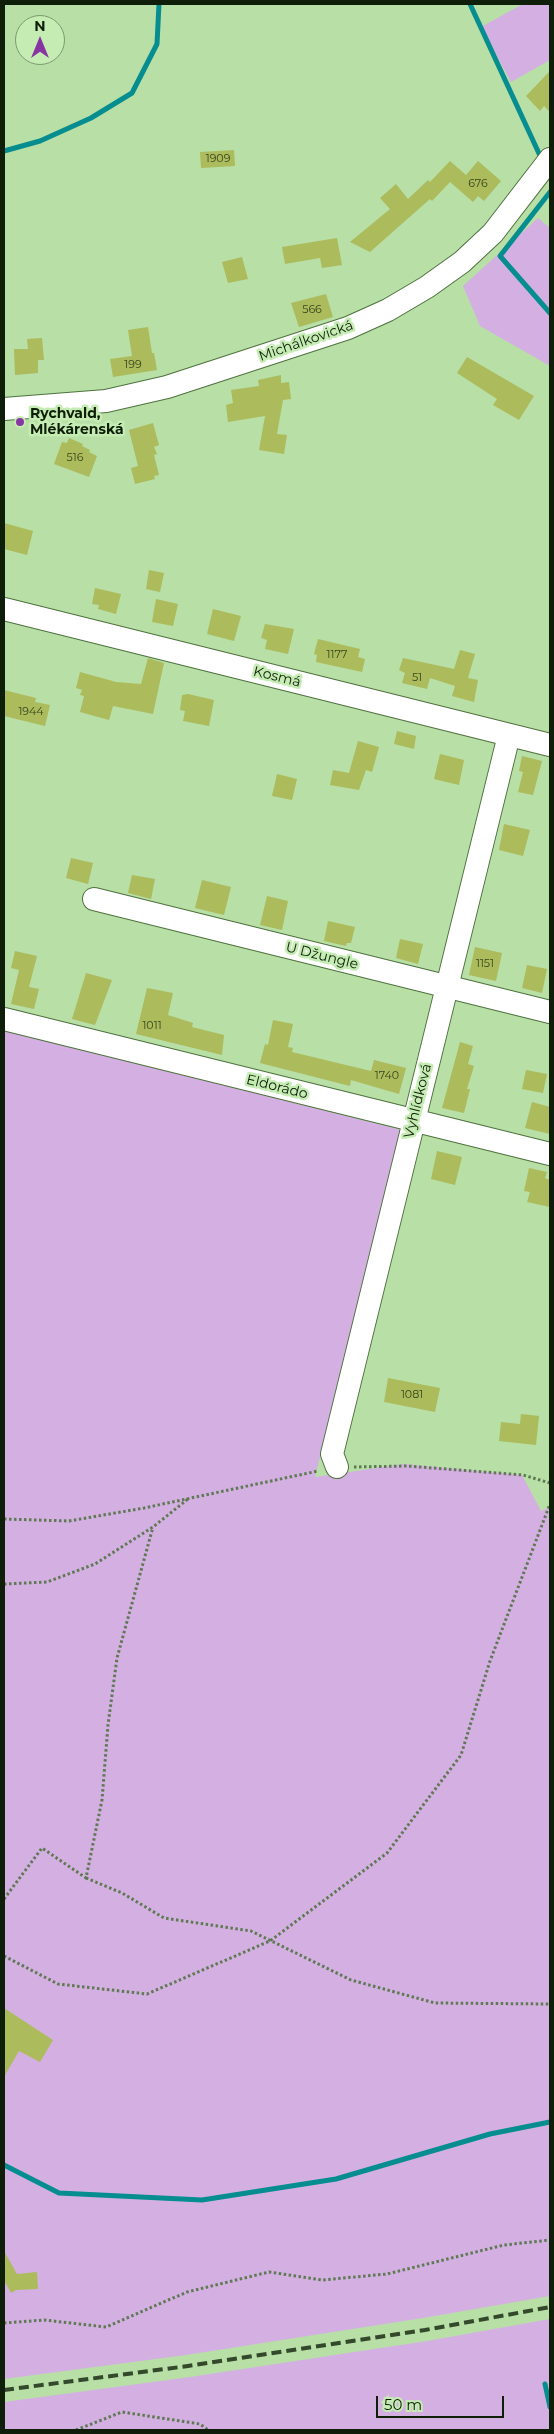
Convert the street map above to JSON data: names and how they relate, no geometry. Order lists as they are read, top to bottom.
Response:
{
  "streets": {
    "street": [
      "Michálkovická",
      "Kosmá",
      "U Džungle",
      "Eldorádo",
      "Vyhlídková"
    ]
  },
  "crossings": [
    ["Kosmá", "Vyhlídková"],
    ["U Džungle", "Vyhlídková"],
    ["Eldorádo", "Vyhlídková"]
  ],
  "places": ["Rychvald, Mlékárenská"],
  "house_numbers": [
    "1909",
    "676",
    "566",
    "199",
    "516",
    "1177",
    "51",
    "1944",
    "1151",
    "1011",
    "1740",
    "1081"
  ],
  "scale_bar": "50 m",
  "north": "top"
}
